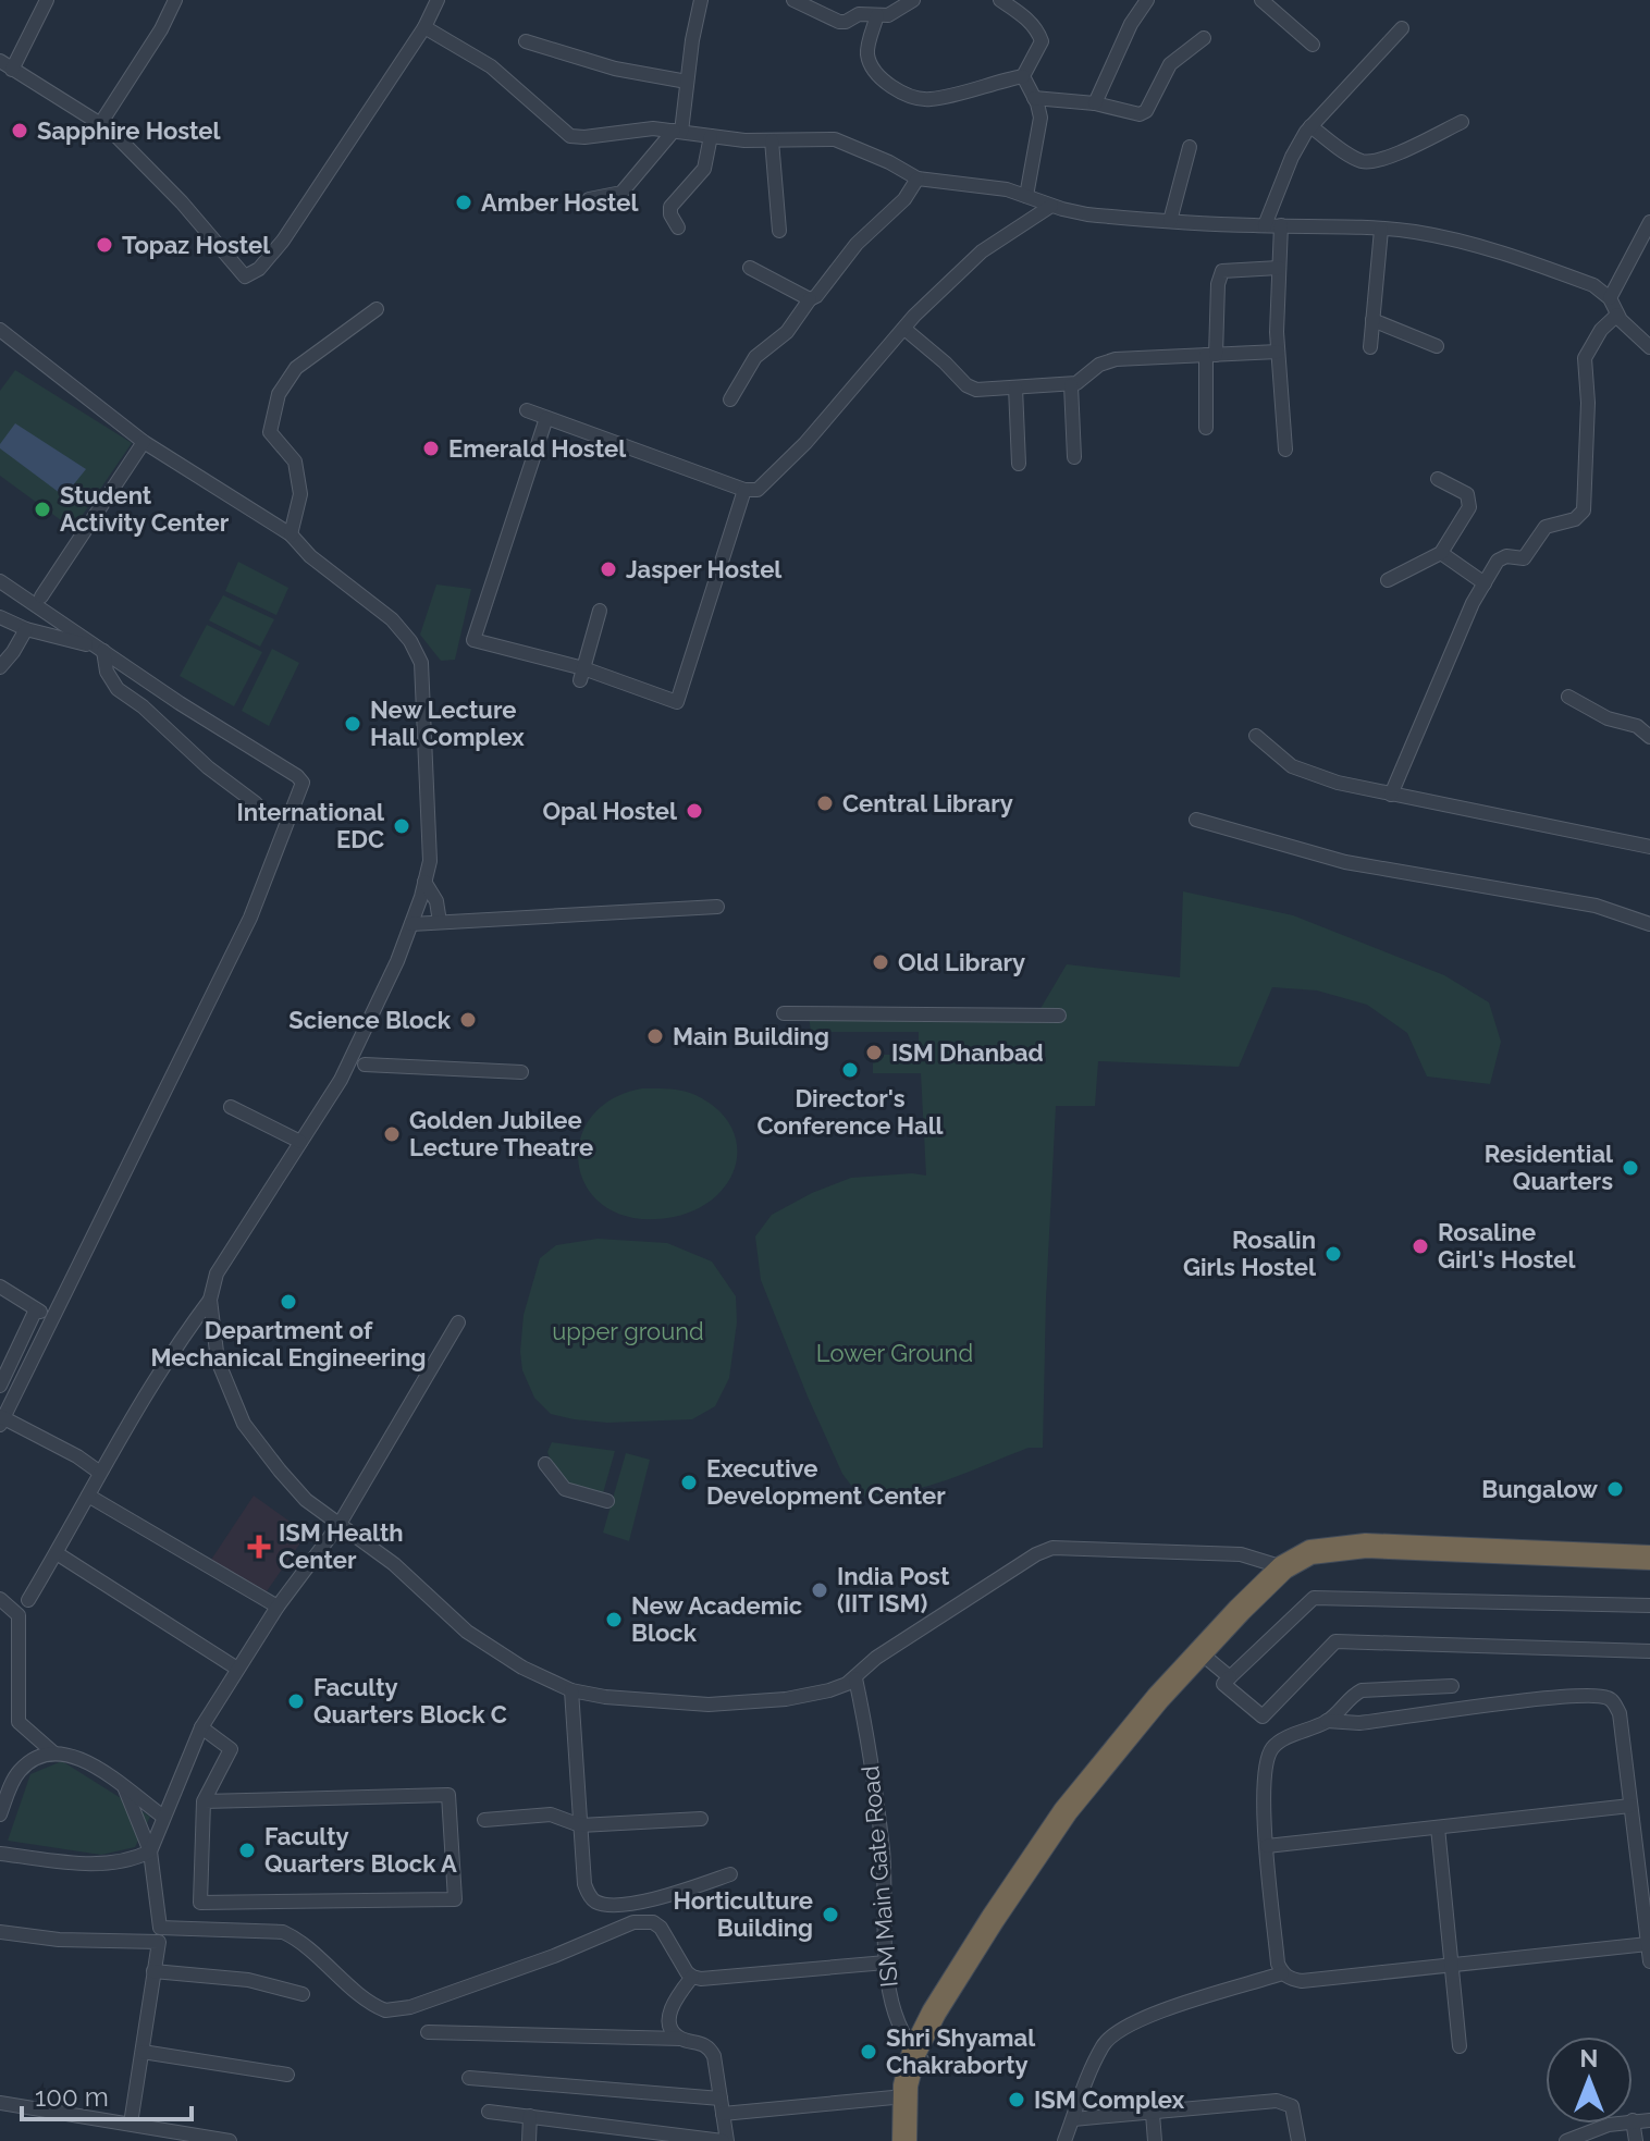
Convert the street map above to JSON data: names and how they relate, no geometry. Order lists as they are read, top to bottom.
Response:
{
  "streets": {
    "street": ["ISM Main Gate Road"]
  },
  "parks": ["upper ground", "Lower Ground"],
  "places": {
    "other": [
      "Sapphire Hostel",
      "Amber Hostel",
      "Topaz Hostel",
      "Emerald Hostel",
      "Student Activity Center",
      "Jasper Hostel",
      "New Lecture Hall Complex",
      "Central Library",
      "Opal Hostel",
      "International EDC",
      "Old Library",
      "Science Block",
      "Main Building",
      "ISM Dhanbad",
      "Director's Conference Hall",
      "Golden Jubilee Lecture Theatre",
      "Residential Quarters",
      "Rosaline Girl's Hostel",
      "Rosalin Girls Hostel",
      "Department of Mechanical Engineering",
      "Executive Development Center",
      "Bungalow",
      "India Post (IIT ISM)",
      "New Academic Block",
      "Faculty Quarters Block C",
      "Faculty Quarters Block A",
      "Horticulture Building",
      "Shri Shyamal Chakraborty",
      "ISM Complex"
    ],
    "health": ["ISM Health Center"]
  },
  "scale_bar": "100 m",
  "north": "top"
}
